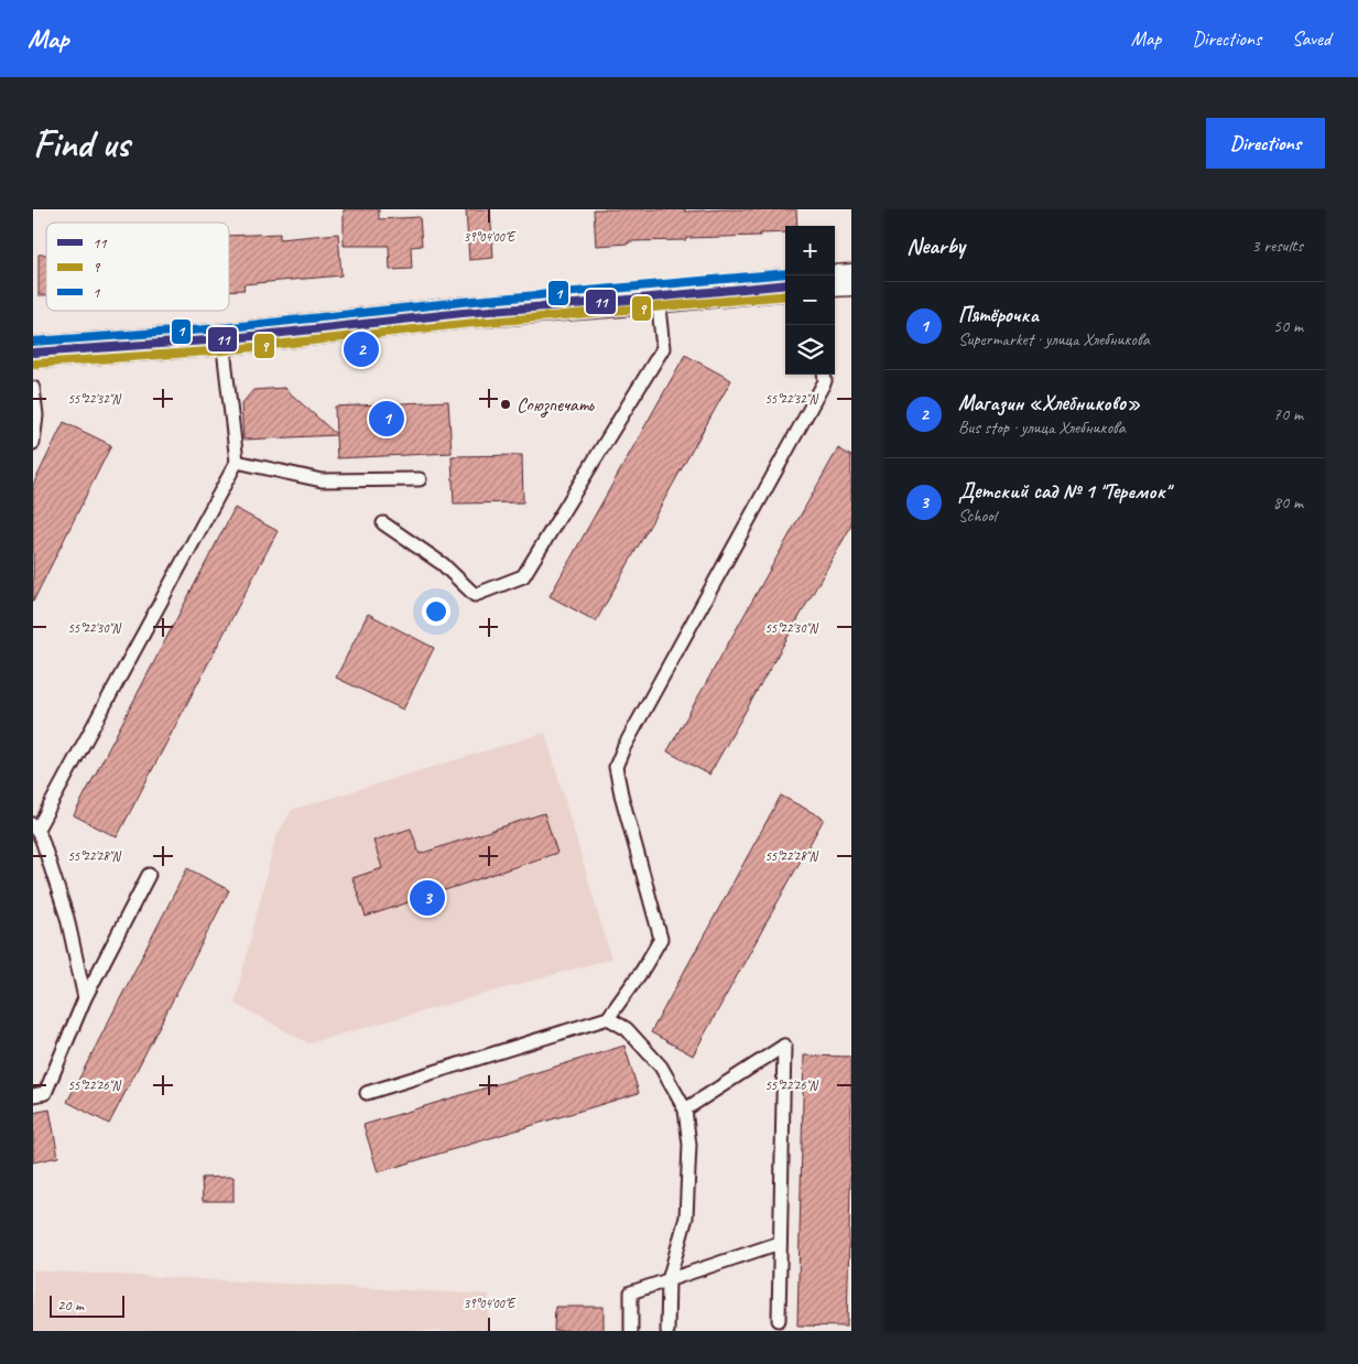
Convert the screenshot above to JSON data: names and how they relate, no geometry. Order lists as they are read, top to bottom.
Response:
{
  "places": ["Союзпечать"],
  "lines": ["transit line 1", "transit line 11", "transit line 9"],
  "legend": ["11", "9", "1"],
  "scale_bar": "20 m",
  "page": {
    "header": "Map",
    "nav": ["Map", "Directions", "Saved"],
    "buttons": "Directions",
    "title": "Find us",
    "heading": ["Nearby", "3 results"],
    "map_buttons": ["+", "−"],
    "list": [
      {
        "mark": "1",
        "name": "Пятёрочка",
        "note": "Supermarket · улица Хлебникова",
        "value": "50 m"
      },
      {
        "mark": "2",
        "name": "Магазин «Хлебниково»",
        "note": "Bus stop · улица Хлебникова",
        "value": "70 m"
      },
      {
        "mark": "3",
        "name": "Детский сад № 1 \"Теремок\"",
        "note": "School",
        "value": "80 m"
      }
    ],
    "pins": ["2", "1", "3"],
    "scale": "20 m"
  },
  "coordinates": [
    "39°04'00\"E",
    "55°22'32\"N",
    "55°22'30\"N",
    "55°22'28\"N",
    "55°22'26\"N"
  ]
}
